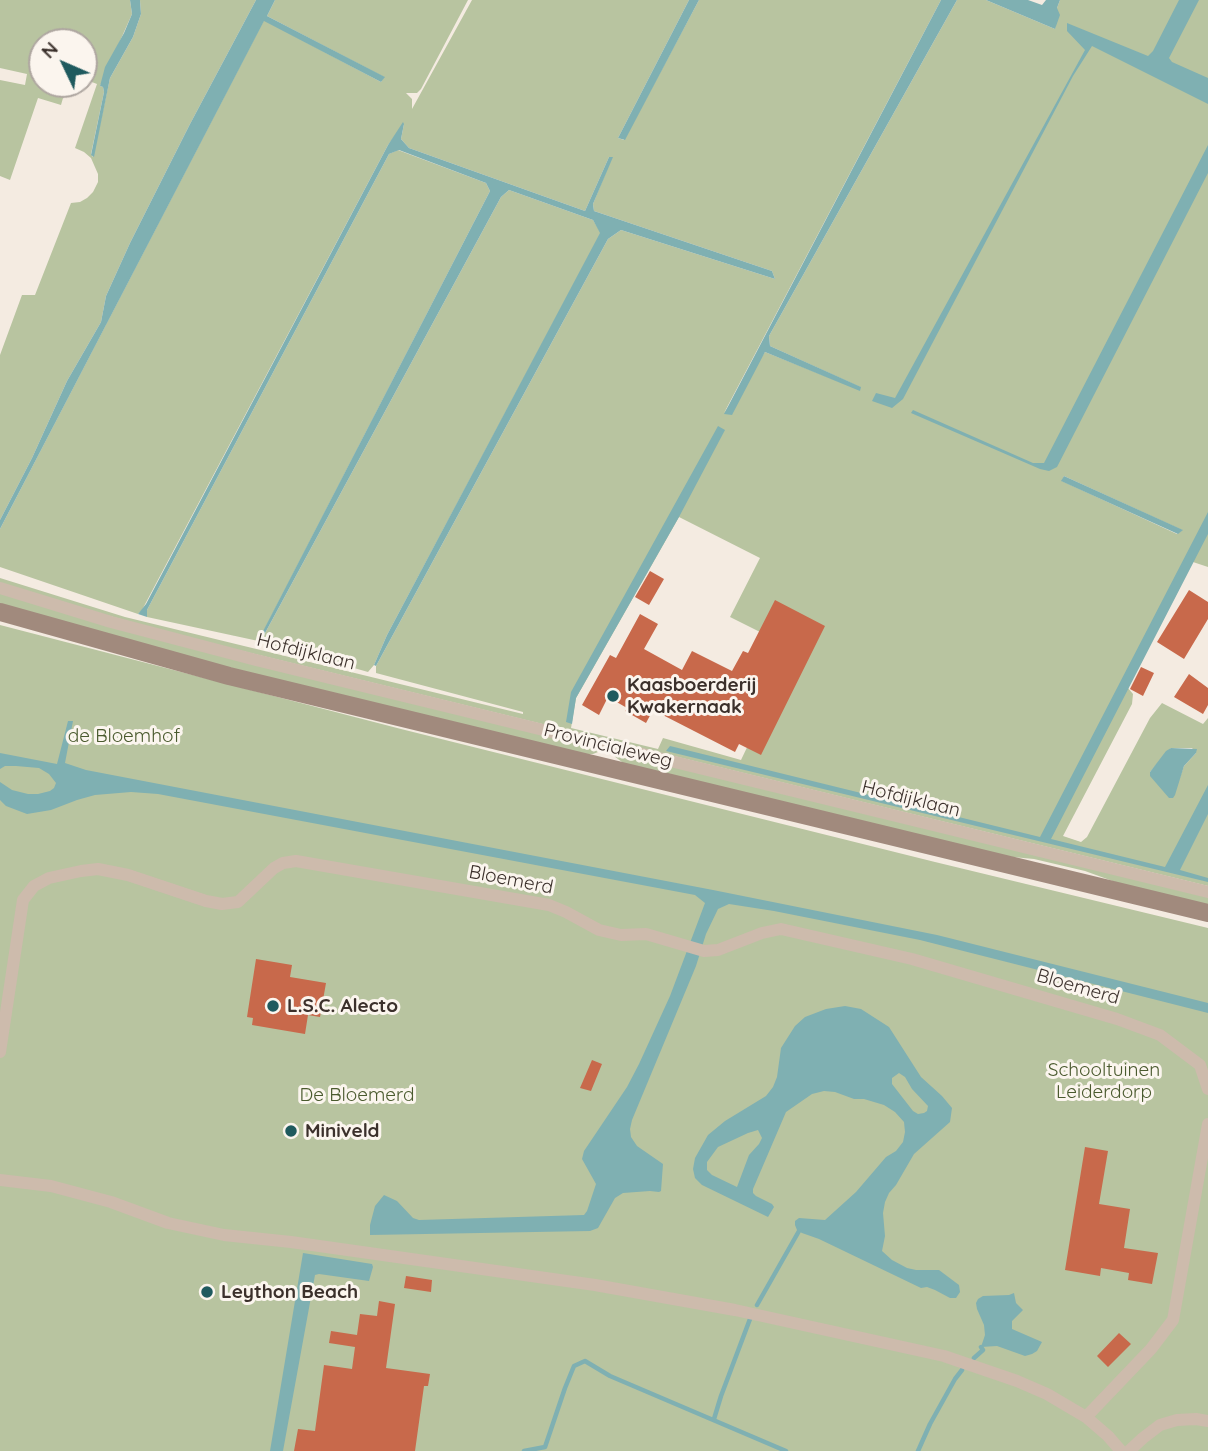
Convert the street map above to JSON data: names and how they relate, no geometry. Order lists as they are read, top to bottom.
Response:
{
  "streets": {
    "main road": ["Provincialeweg"],
    "street": ["Hofdijklaan", "Bloemerd"]
  },
  "parks": ["de Bloemhof", "Schooltuinen Leiderdorp", "De Bloemerd"],
  "places": [
    "Kaasboerderij Kwakernaak",
    "L.S.C. Alecto",
    "Miniveld",
    "Leython Beach"
  ],
  "north": "top left"
}
